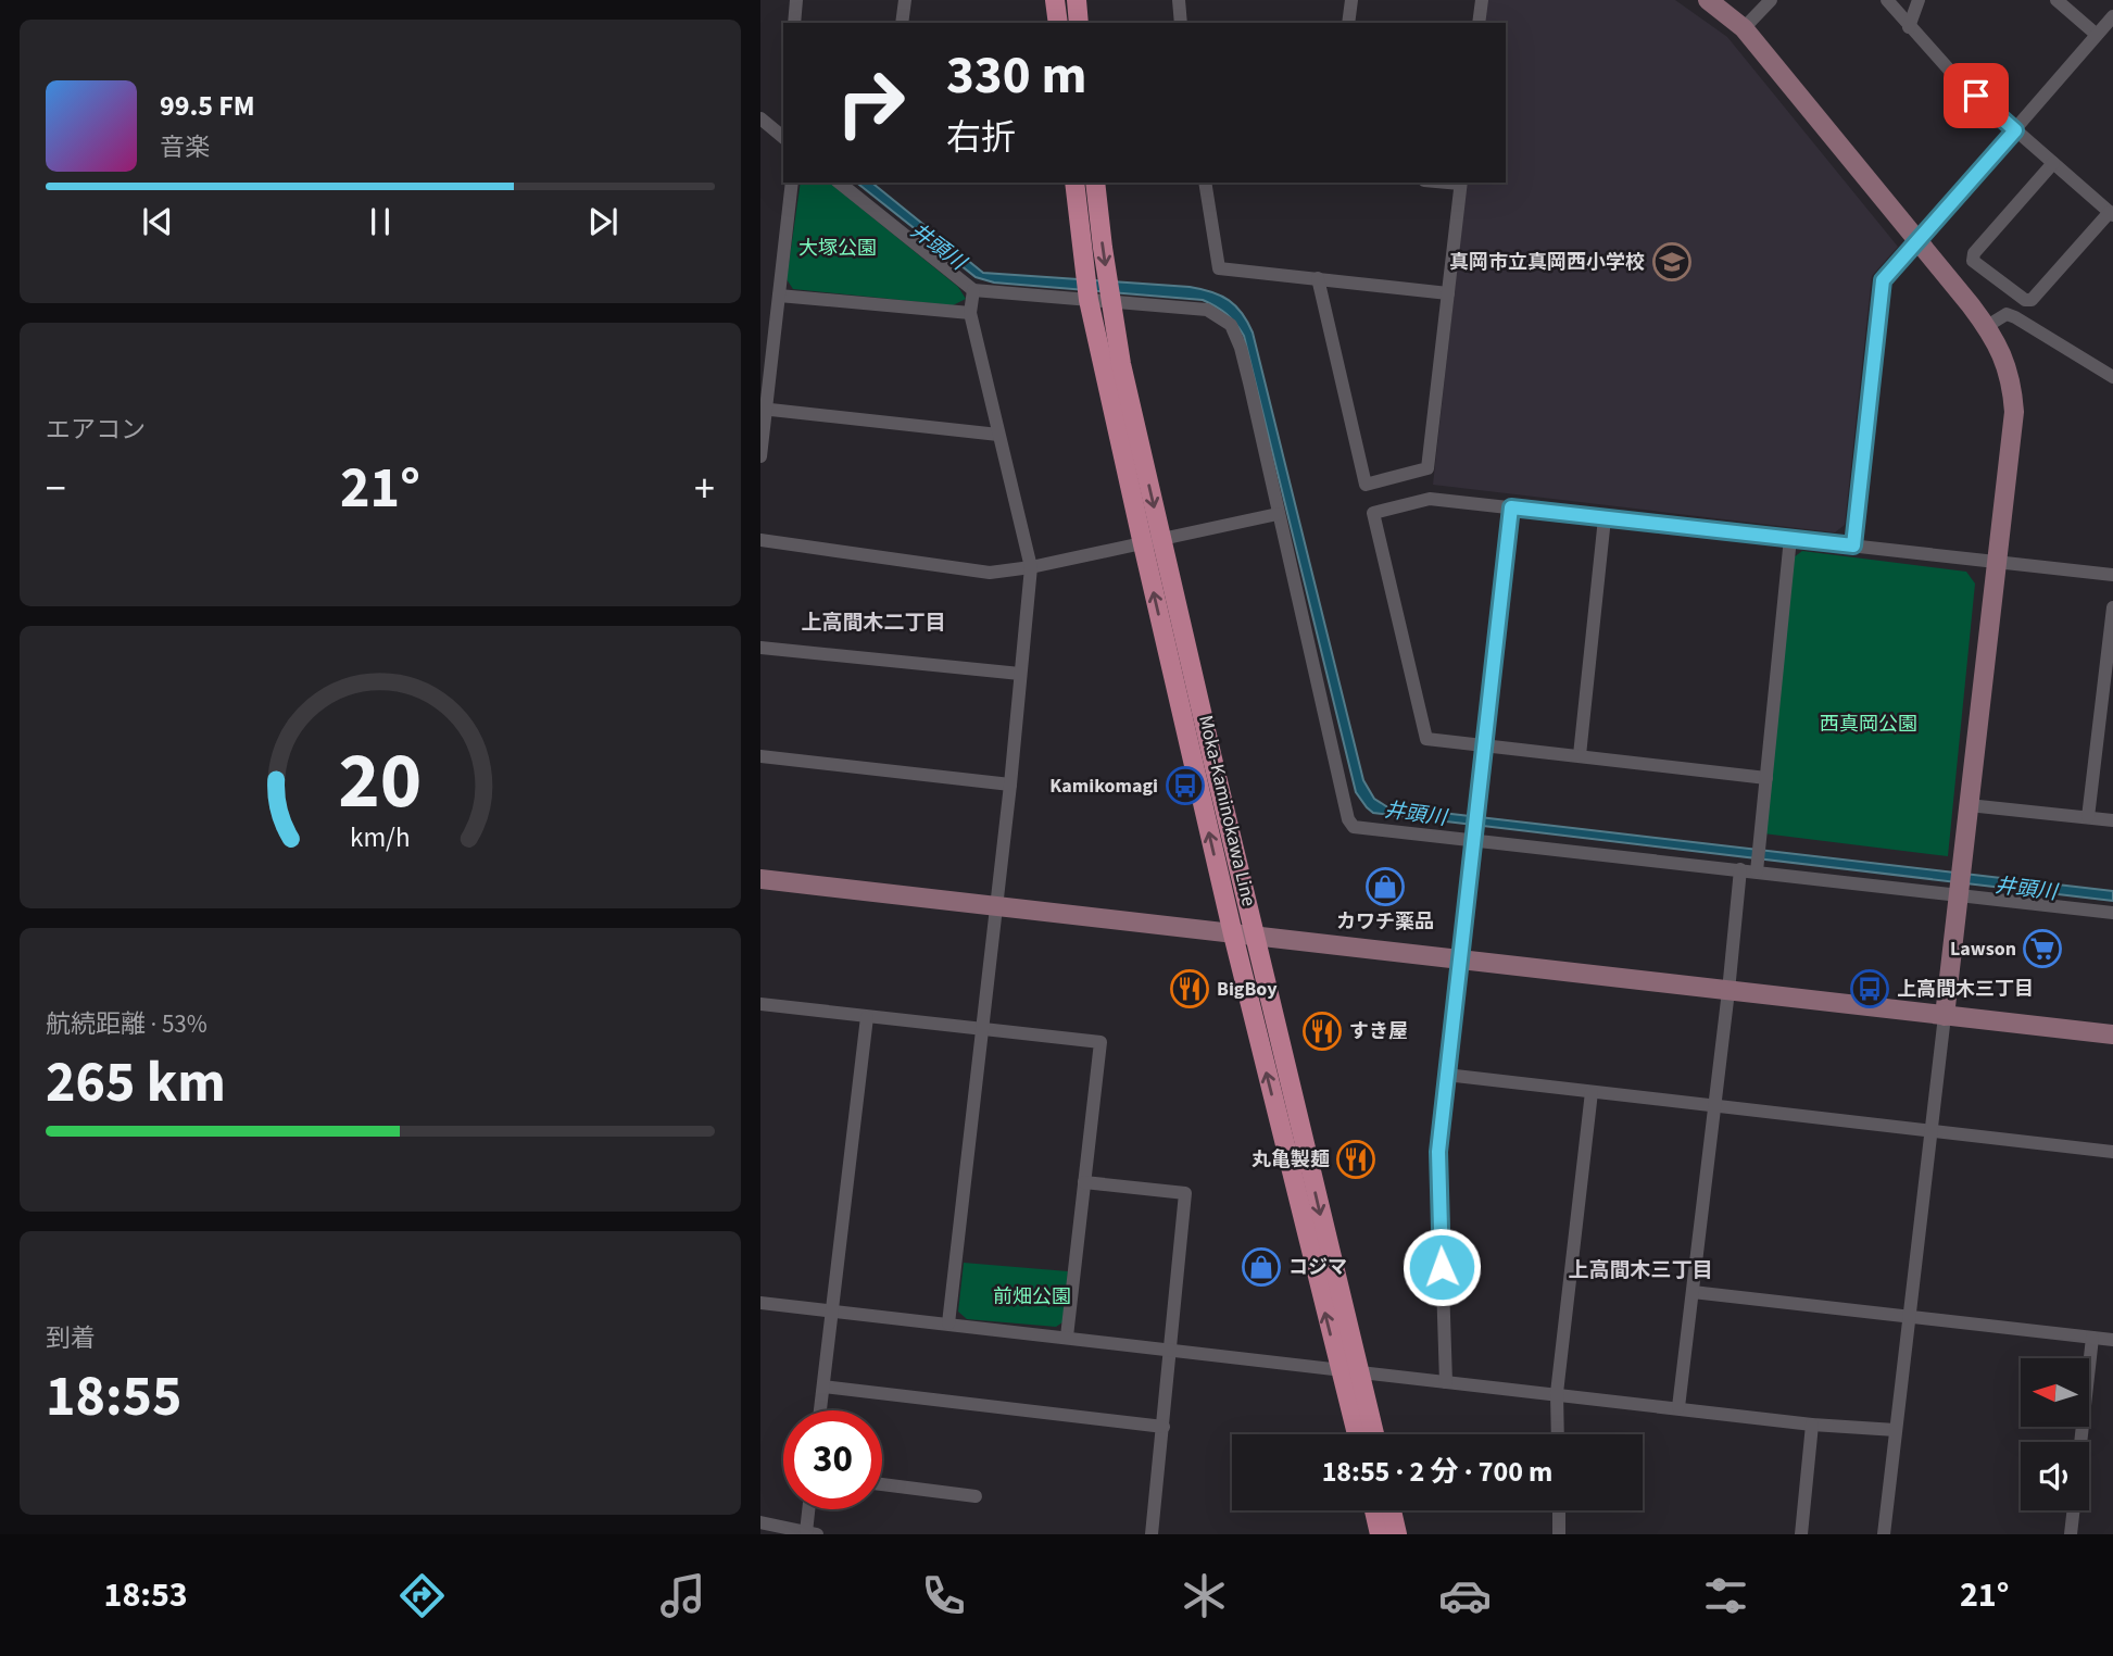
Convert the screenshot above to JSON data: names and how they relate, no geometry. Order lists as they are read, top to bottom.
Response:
{
  "streets": {
    "main road": ["Moka-Kaminokawa Line"]
  },
  "districts": ["上高間木二丁目", "上高間木三丁目"],
  "water": ["井頭川"],
  "parks": ["大塚公園", "西真岡公園", "前畑公園"],
  "places": {
    "school or university": ["真岡市立真岡西小学校"],
    "bus stop": ["Kamikomagi", "上高間木三丁目"],
    "shop": ["カワチ薬品", "コジマ"],
    "supermarket": ["Lawson"],
    "restaurant": ["BigBoy", "すき屋", "丸亀製麺"]
  },
  "north": "left",
  "page": {
    "turn": ["330 m", "右折"],
    "song": ["99.5 FM", "音楽"],
    "tile": [
      "エアコン",
      ["航続距離 · 53%", "265 km"],
      ["到着", "18:55"]
    ],
    "heat": ["−", "21°", "+"],
    "limit": "30",
    "trip": "18:55 · 2 分 · 700 m",
    "tabs": ["18:53", "21°"],
    "gauge": ["20", "km/h"]
  }
}
